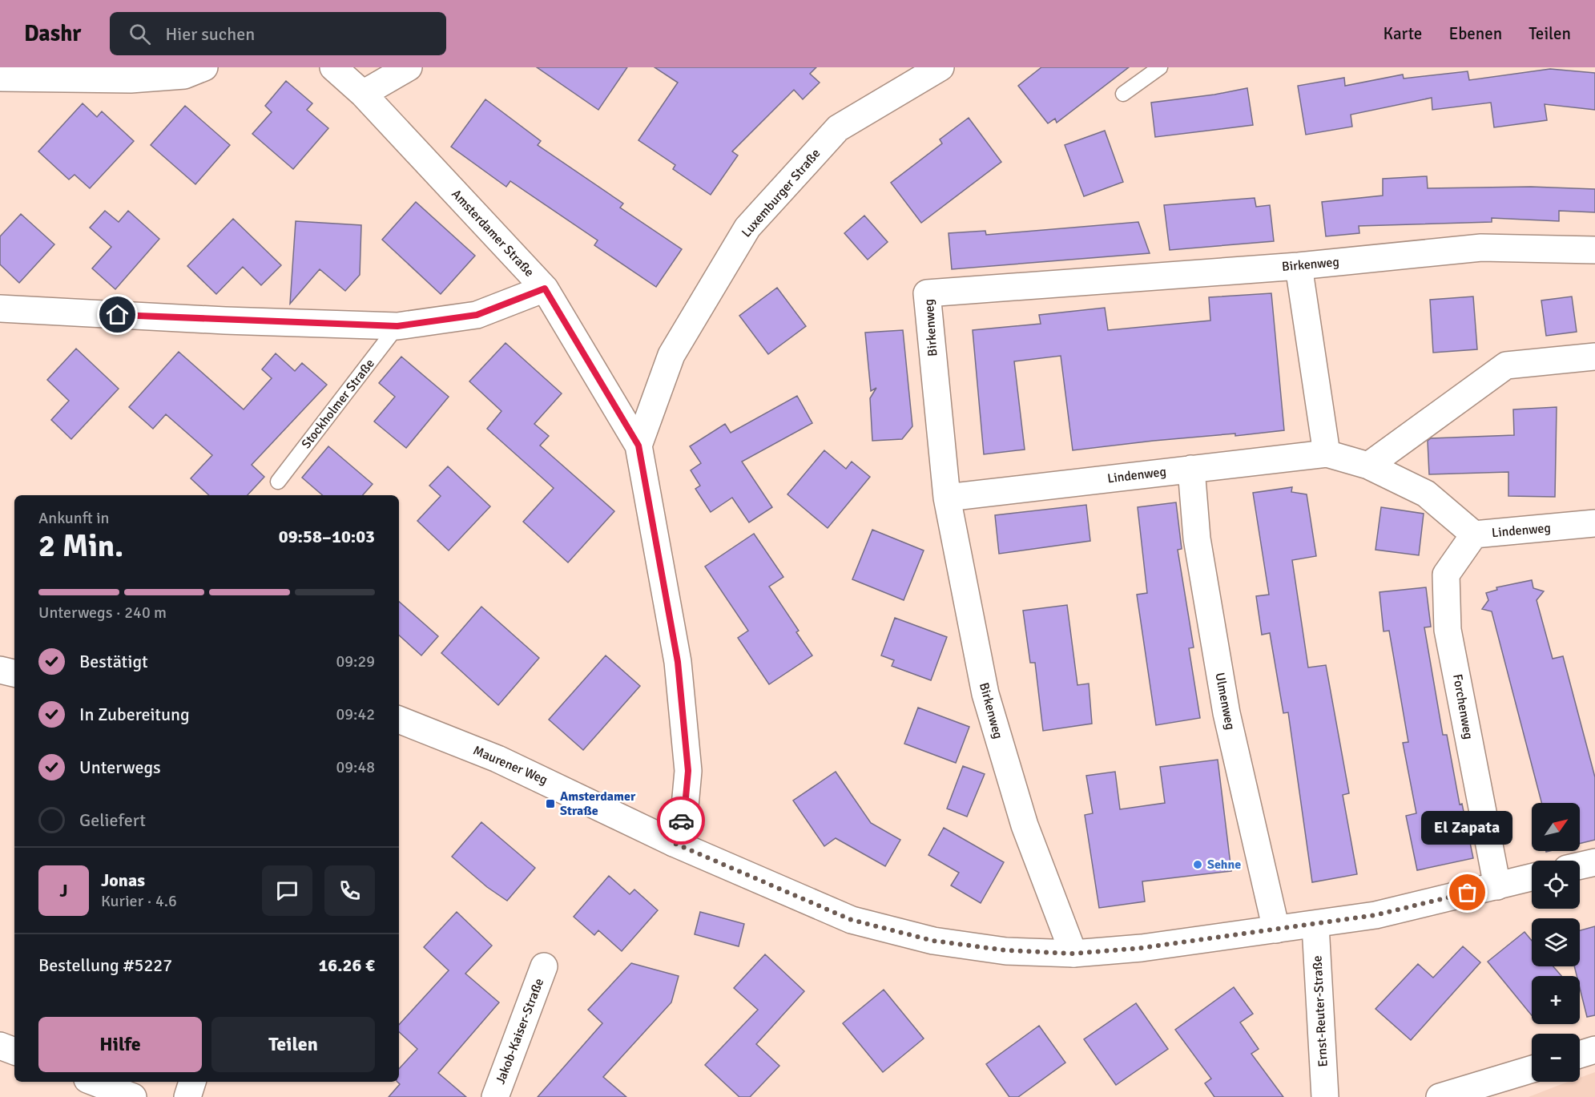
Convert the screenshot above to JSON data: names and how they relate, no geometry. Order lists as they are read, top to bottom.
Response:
{
  "streets": {
    "street": [
      "Luxemburger Straße",
      "Amsterdamer Straße",
      "Birkenweg",
      "Lindenweg",
      "Ulmenweg",
      "Forchenweg",
      "Maurener Weg",
      "Ernst-Reuter-Straße",
      "Jakob-Kaiser-Straße"
    ],
    "lane": ["Stockholmer Straße"]
  },
  "crossings": [
    ["Luxemburger Straße", "Amsterdamer Straße"],
    ["Amsterdamer Straße", "Maurener Weg"],
    ["Birkenweg", "Lindenweg"],
    ["Birkenweg", "Maurener Weg"],
    ["Lindenweg", "Ulmenweg"],
    ["Lindenweg", "Forchenweg"],
    ["Ulmenweg", "Maurener Weg"],
    ["Forchenweg", "Maurener Weg"],
    ["Maurener Weg", "Ernst-Reuter-Straße"]
  ],
  "places": {
    "transit": ["Amsterdamer Straße"],
    "other": ["Sehne", "El Zapata"]
  },
  "north": "top right",
  "page": {
    "header": "Dashr",
    "search": "Hier suchen",
    "nav": ["Karte", "Ebenen", "Teilen"],
    "heading": ["2 Min.", "Ankunft in", "09:58–10:03"],
    "panel": [
      "Jonas",
      "Kurier · 4.6",
      "Bestellung #5227",
      "16.26 €"
    ],
    "bar": "Unterwegs · 240 m",
    "list": [
      ["Bestätigt", "09:29"],
      ["In Zubereitung", "09:42"],
      ["Unterwegs", "09:48"],
      "Geliefert"
    ],
    "map_buttons": ["+", "−"],
    "bubble": "El Zapata",
    "round": "J",
    "buttons": ["Hilfe", "Teilen"]
  }
}
